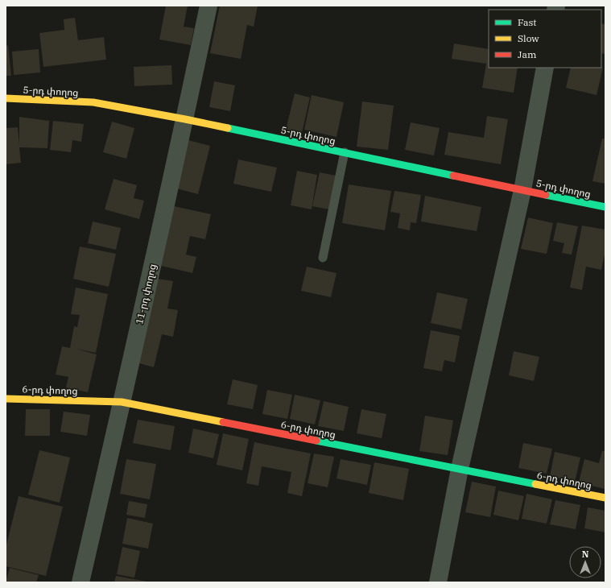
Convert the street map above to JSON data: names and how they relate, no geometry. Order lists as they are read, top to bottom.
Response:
{
  "streets": {
    "street": ["5-րդ փողոց", "11-րդ փողոց", "6-րդ փողոց"]
  },
  "crossings": [
    ["5-րդ փողոց", "11-րդ փողոց"],
    ["11-րդ փողոց", "6-րդ փողոց"]
  ],
  "legend": ["Fast", "Slow", "Jam"],
  "north": "top"
}
